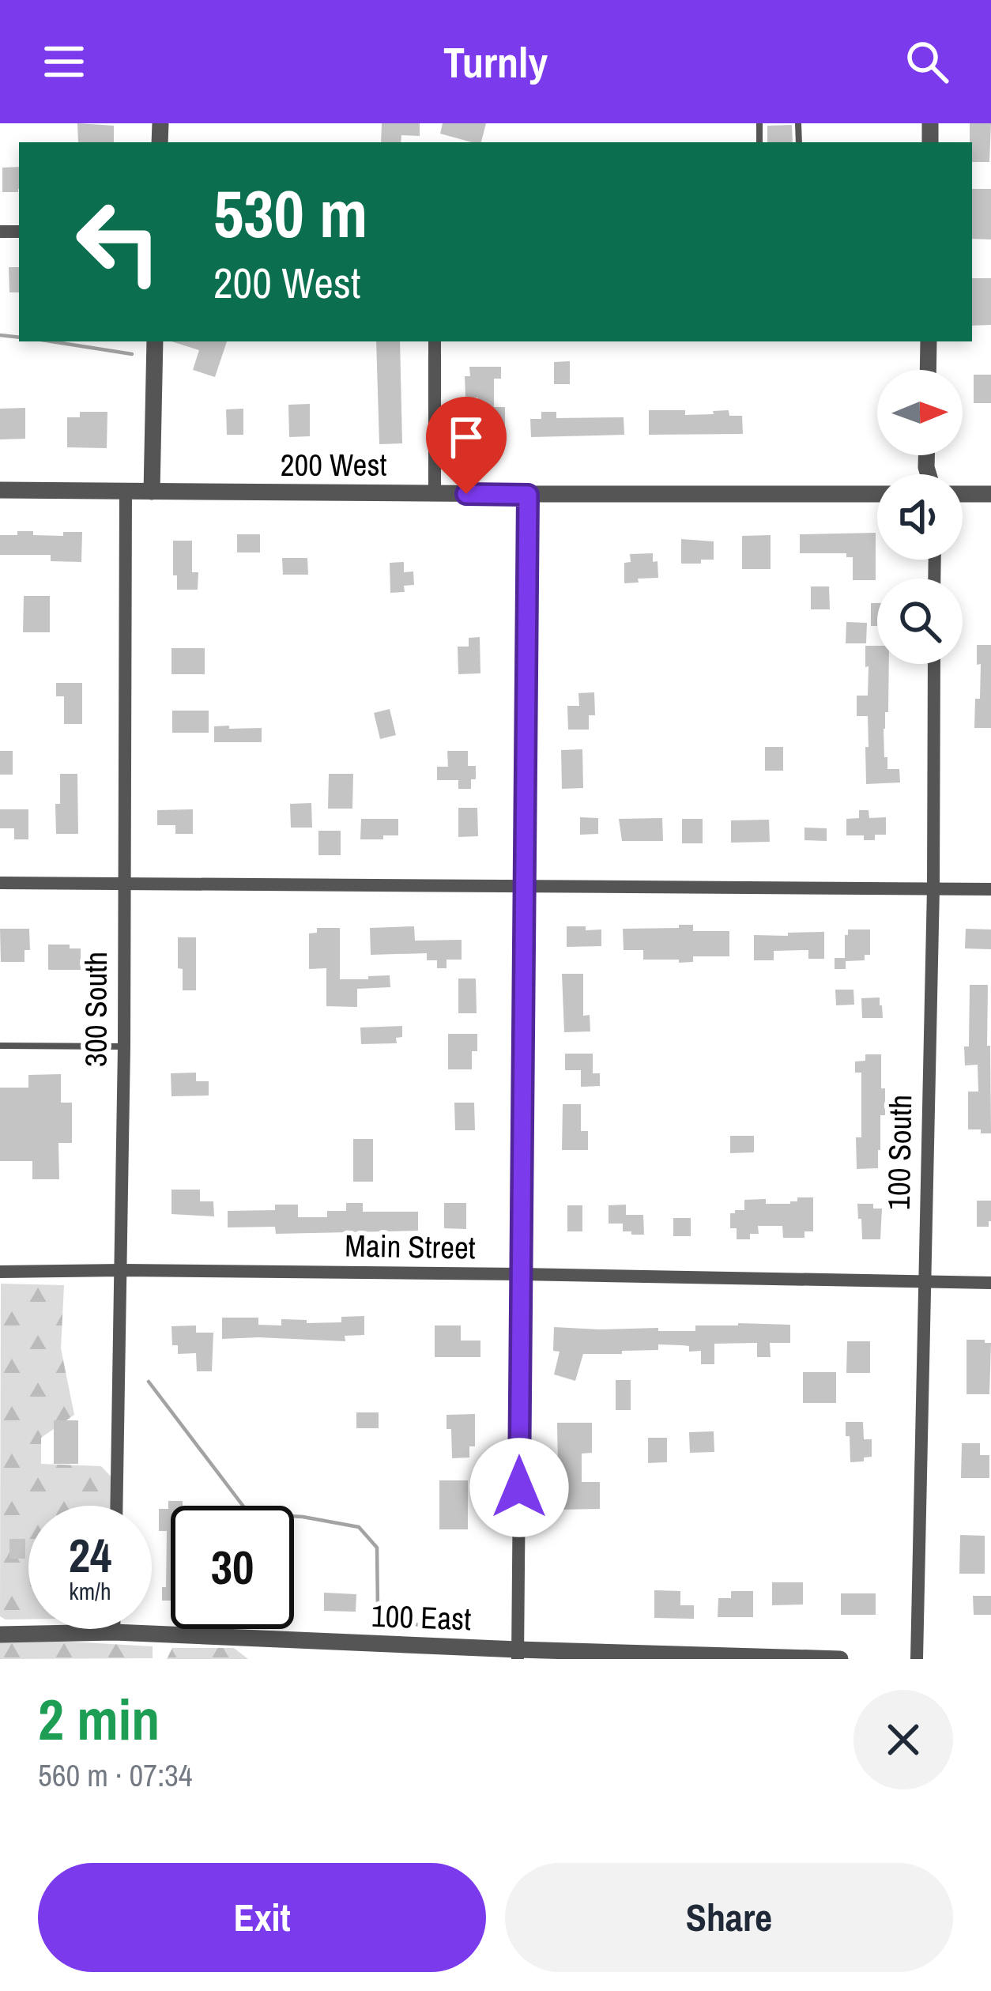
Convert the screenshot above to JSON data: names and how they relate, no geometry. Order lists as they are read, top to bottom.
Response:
{
  "streets": {
    "street": [
      "200 West",
      "300 South",
      "100 South",
      "Main Street",
      "100 East"
    ]
  },
  "crossings": [
    ["200 West", "300 South"],
    ["300 South", "Main Street"],
    ["100 South", "Main Street"]
  ],
  "north": "right",
  "page": {
    "header": "Turnly",
    "turn": ["530 m", "200 West"],
    "speed": "24 km/h",
    "limit": "30",
    "heading": ["2 min", "560 m · 07:34"],
    "buttons": ["Exit", "Share"]
  }
}
